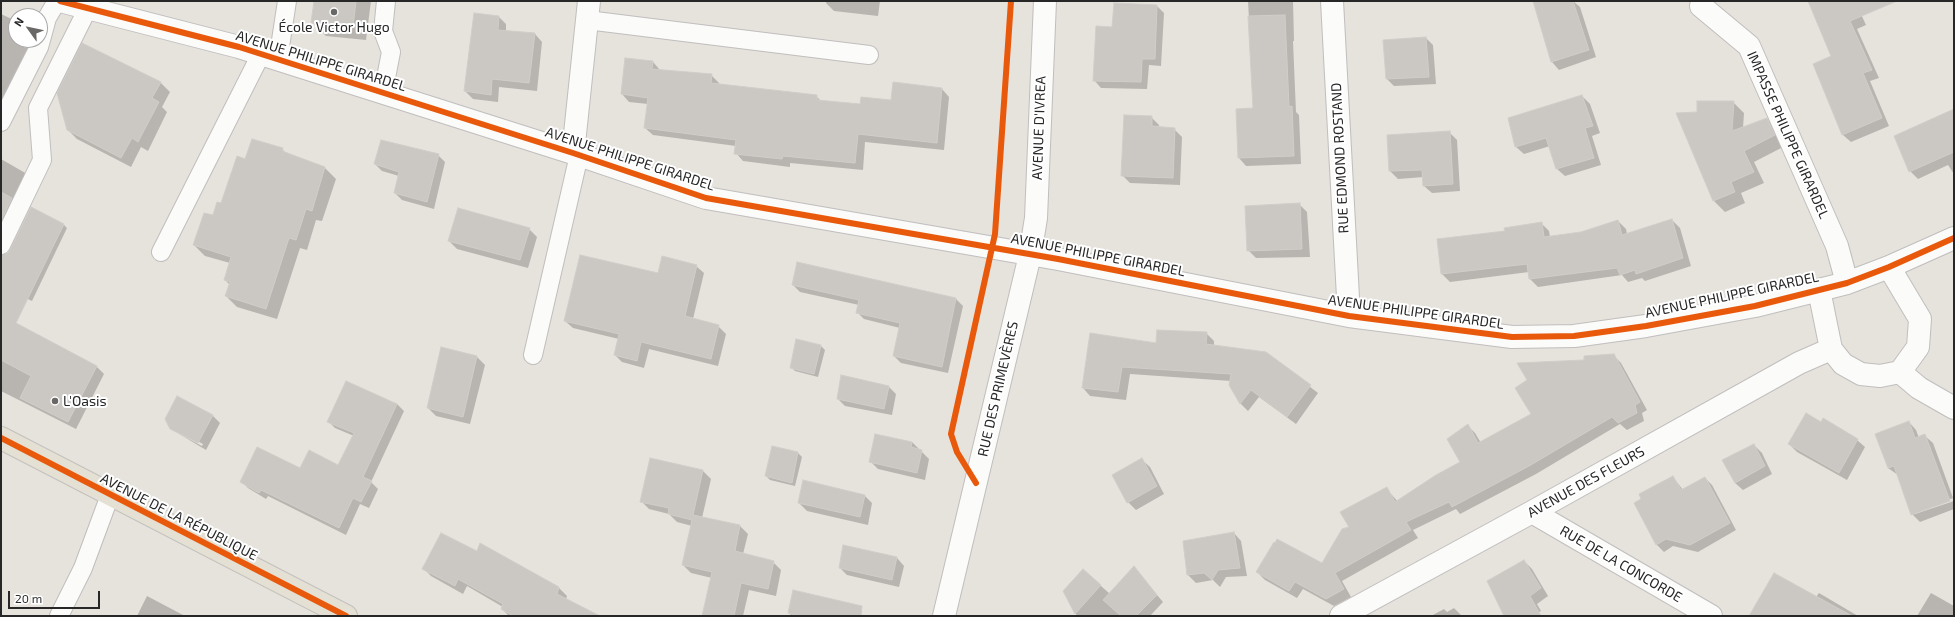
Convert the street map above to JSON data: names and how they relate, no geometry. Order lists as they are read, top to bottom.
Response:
{
  "streets": {
    "main road": ["AVENUE DE LA RÉPUBLIQUE"],
    "street": [
      "AVENUE PHILIPPE GIRARDEL",
      "AVENUE D'IVREA",
      "IMPASSE PHILIPPE GIRARDEL",
      "RUE EDMOND ROSTAND",
      "RUE DES PRIMEVÈRES",
      "AVENUE DES FLEURS",
      "RUE DE LA CONCORDE"
    ]
  },
  "crossings": [
    ["AVENUE PHILIPPE GIRARDEL", "AVENUE D'IVREA"],
    ["AVENUE PHILIPPE GIRARDEL", "IMPASSE PHILIPPE GIRARDEL"],
    ["AVENUE PHILIPPE GIRARDEL", "RUE EDMOND ROSTAND"],
    ["AVENUE PHILIPPE GIRARDEL", "RUE DES PRIMEVÈRES"],
    ["AVENUE PHILIPPE GIRARDEL", "AVENUE DES FLEURS"],
    ["AVENUE D'IVREA", "RUE DES PRIMEVÈRES"],
    ["IMPASSE PHILIPPE GIRARDEL", "AVENUE DES FLEURS"],
    ["AVENUE DES FLEURS", "RUE DE LA CONCORDE"]
  ],
  "places": ["École Victor Hugo", "L'Oasis"],
  "scale_bar": "20 m",
  "north": "top left"
}
